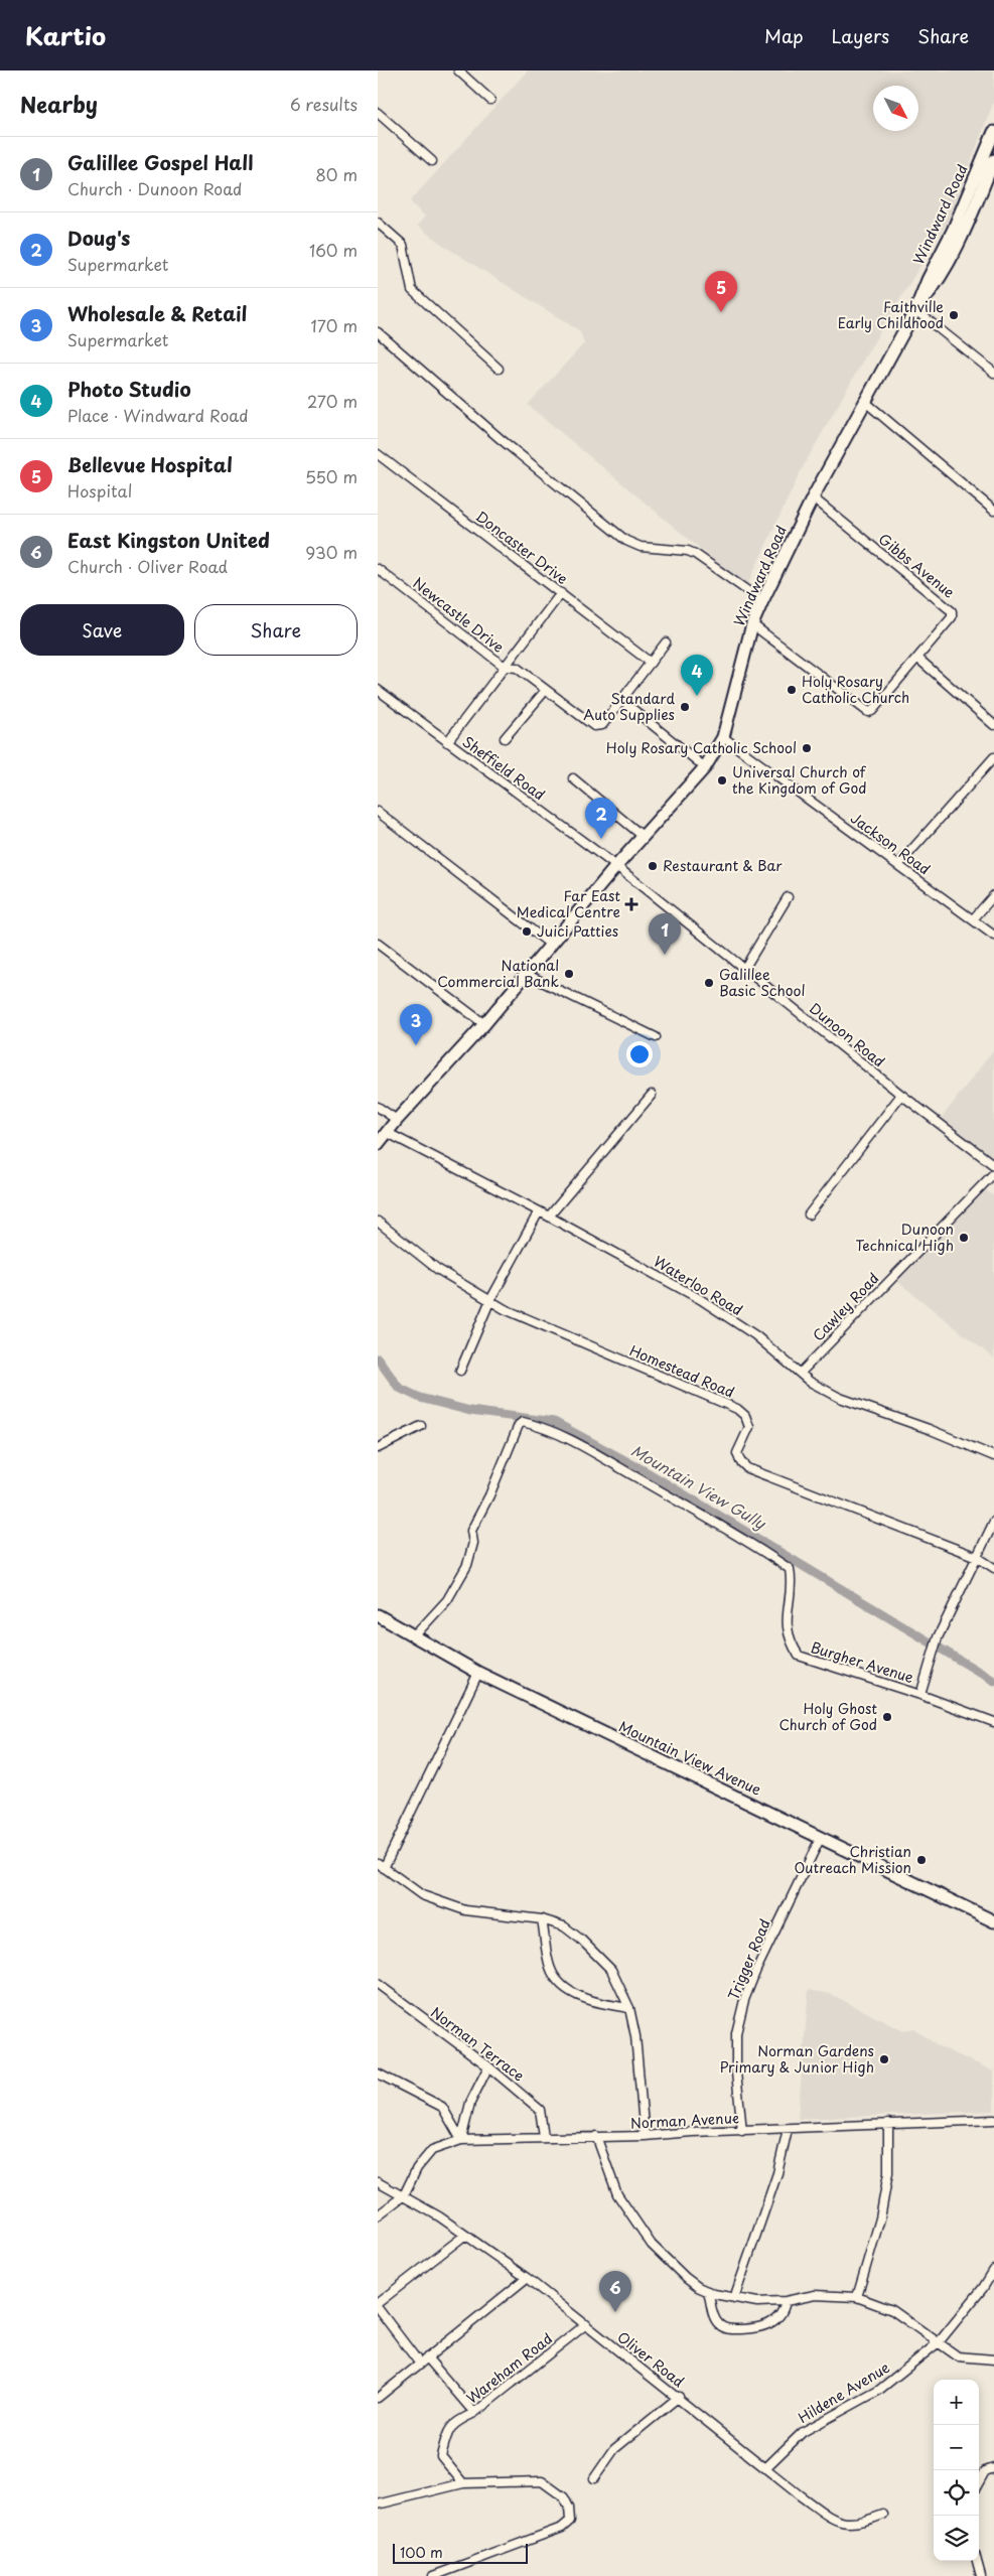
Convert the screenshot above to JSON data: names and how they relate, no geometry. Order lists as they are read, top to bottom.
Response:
{
  "streets": {
    "main road": ["Windward Road", "Mountain View Avenue"],
    "street": [
      "Doncaster Drive",
      "Gibbs Avenue",
      "Newcastle Drive",
      "Sheffield Road",
      "Jackson Road",
      "Dunoon Road",
      "Waterloo Road",
      "Cawley Road",
      "Homestead Road",
      "Burgher Avenue",
      "Trigger Road",
      "Norman Terrace",
      "Norman Avenue",
      "Oliver Road",
      "Wareham Road",
      "Hildene Avenue"
    ]
  },
  "crossings": [
    ["Windward Road", "Gibbs Avenue"],
    ["Windward Road", "Sheffield Road"],
    ["Windward Road", "Jackson Road"],
    ["Windward Road", "Dunoon Road"],
    ["Windward Road", "Waterloo Road"],
    ["Sheffield Road", "Dunoon Road"],
    ["Waterloo Road", "Cawley Road"],
    ["Burgher Avenue", "Mountain View Avenue"],
    ["Mountain View Avenue", "Trigger Road"],
    ["Trigger Road", "Norman Avenue"],
    ["Norman Terrace", "Norman Avenue"],
    ["Norman Avenue", "Oliver Road"],
    ["Oliver Road", "Wareham Road"],
    ["Oliver Road", "Hildene Avenue"]
  ],
  "water": ["Mountain View Gully"],
  "places": {
    "other": [
      "Faithville Early Childhood",
      "Holy Rosary Catholic Church",
      "Standard Auto Supplies",
      "Holy Rosary Catholic School",
      "Universal Church of the Kingdom of God",
      "Restaurant & Bar",
      "Juici Patties",
      "National Commercial Bank",
      "Galillee Basic School",
      "Dunoon Technical High",
      "Holy Ghost Church of God",
      "Christian Outreach Mission",
      "Norman Gardens Primary & Junior High"
    ],
    "health": ["Far East Medical Centre"]
  },
  "scale_bar": "100 m",
  "north": "bottom right",
  "page": {
    "header": "Kartio",
    "nav": ["Map", "Layers", "Share"],
    "heading": ["Nearby", "6 results"],
    "list": [
      {
        "mark": "1",
        "name": "Galillee Gospel Hall",
        "note": "Church · Dunoon Road",
        "value": "80 m"
      },
      {
        "mark": "2",
        "name": "Doug's",
        "note": "Supermarket",
        "value": "160 m"
      },
      {
        "mark": "3",
        "name": "Wholesale & Retail",
        "note": "Supermarket",
        "value": "170 m"
      },
      {
        "mark": "4",
        "name": "Photo Studio",
        "note": "Place · Windward Road",
        "value": "270 m"
      },
      {
        "mark": "5",
        "name": "Bellevue Hospital",
        "note": "Hospital",
        "value": "550 m"
      },
      {
        "mark": "6",
        "name": "East Kingston United",
        "note": "Church · Oliver Road",
        "value": "930 m"
      }
    ],
    "pins": [
      "5",
      "4",
      "2",
      "1",
      "3",
      "6"
    ],
    "buttons": ["Save", "Share"],
    "map_buttons": ["+", "−"],
    "scale": "100 m"
  }
}
